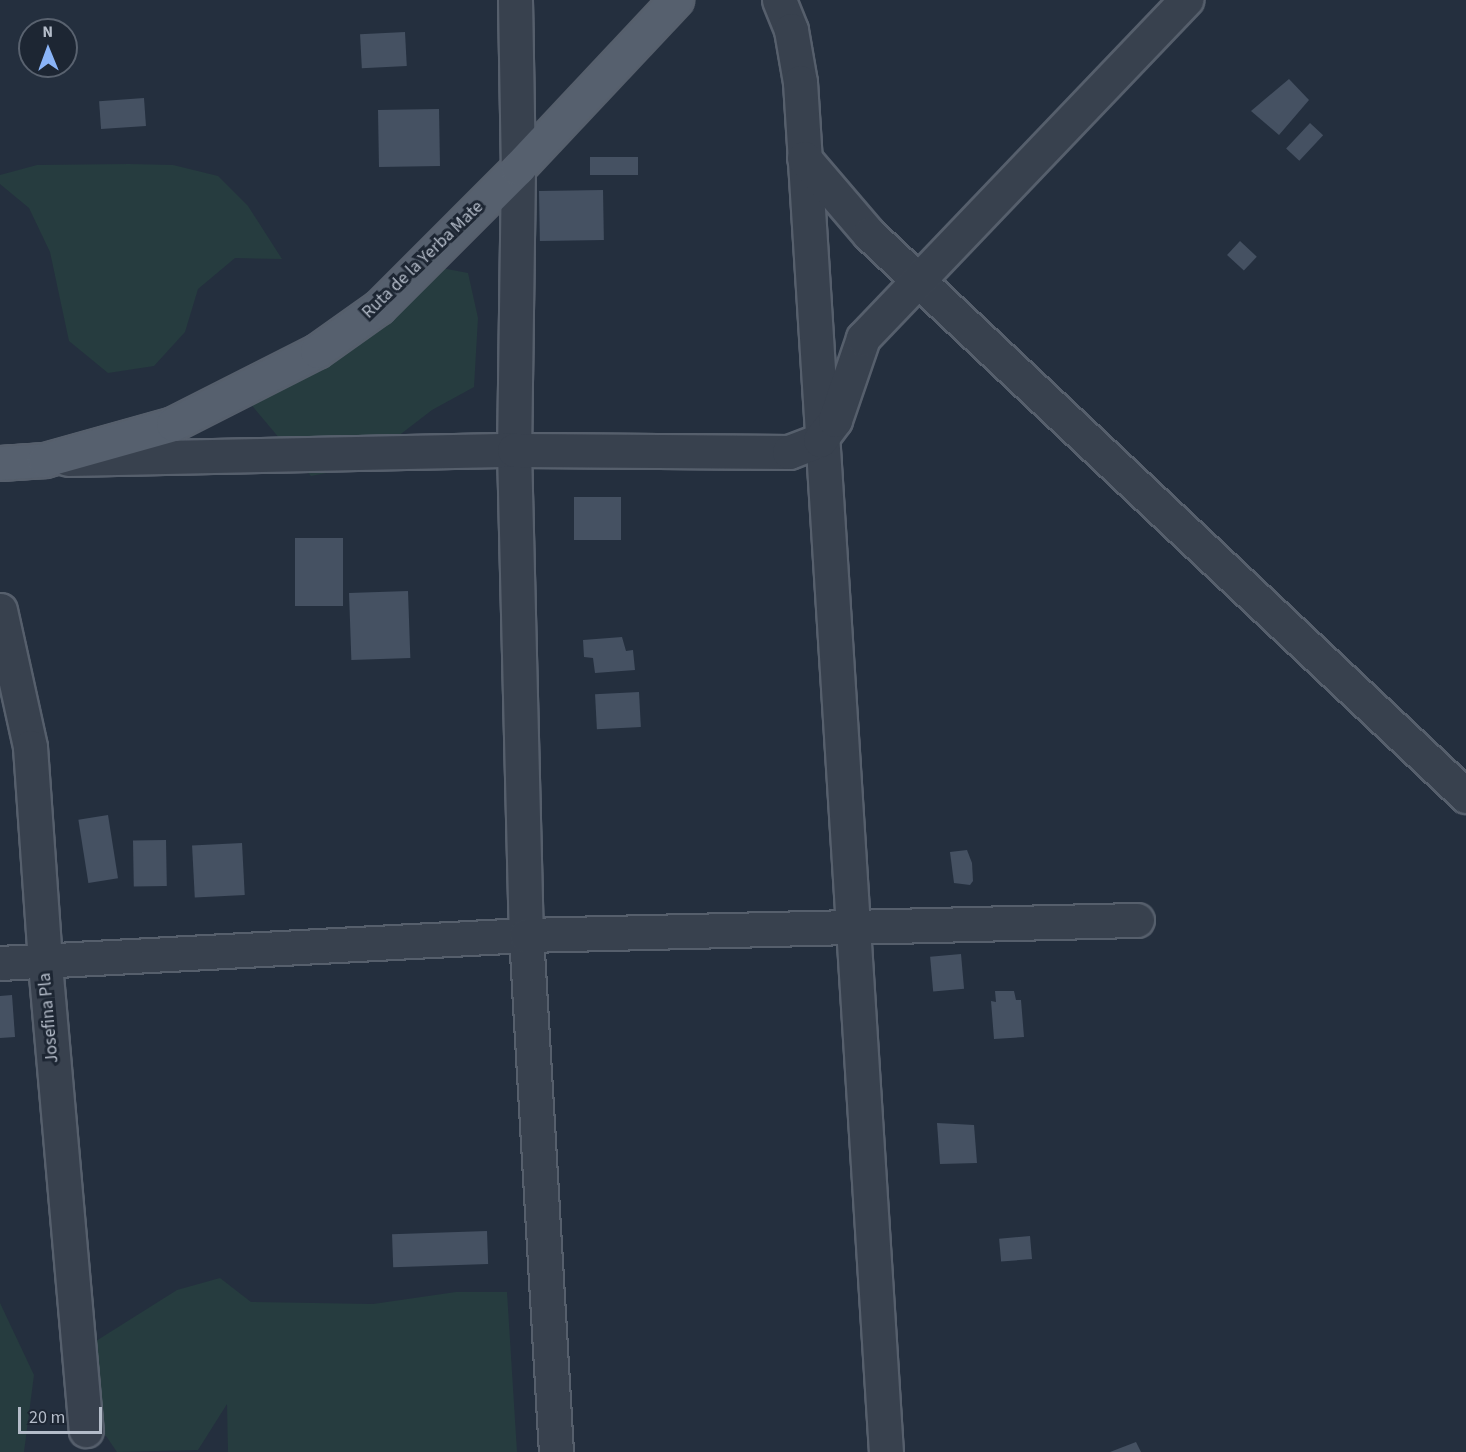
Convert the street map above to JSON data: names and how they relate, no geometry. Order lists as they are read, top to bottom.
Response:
{
  "streets": {
    "main road": ["Ruta de la Yerba Mate"],
    "street": ["Josefina Pla"]
  },
  "scale_bar": "20 m",
  "north": "top"
}
